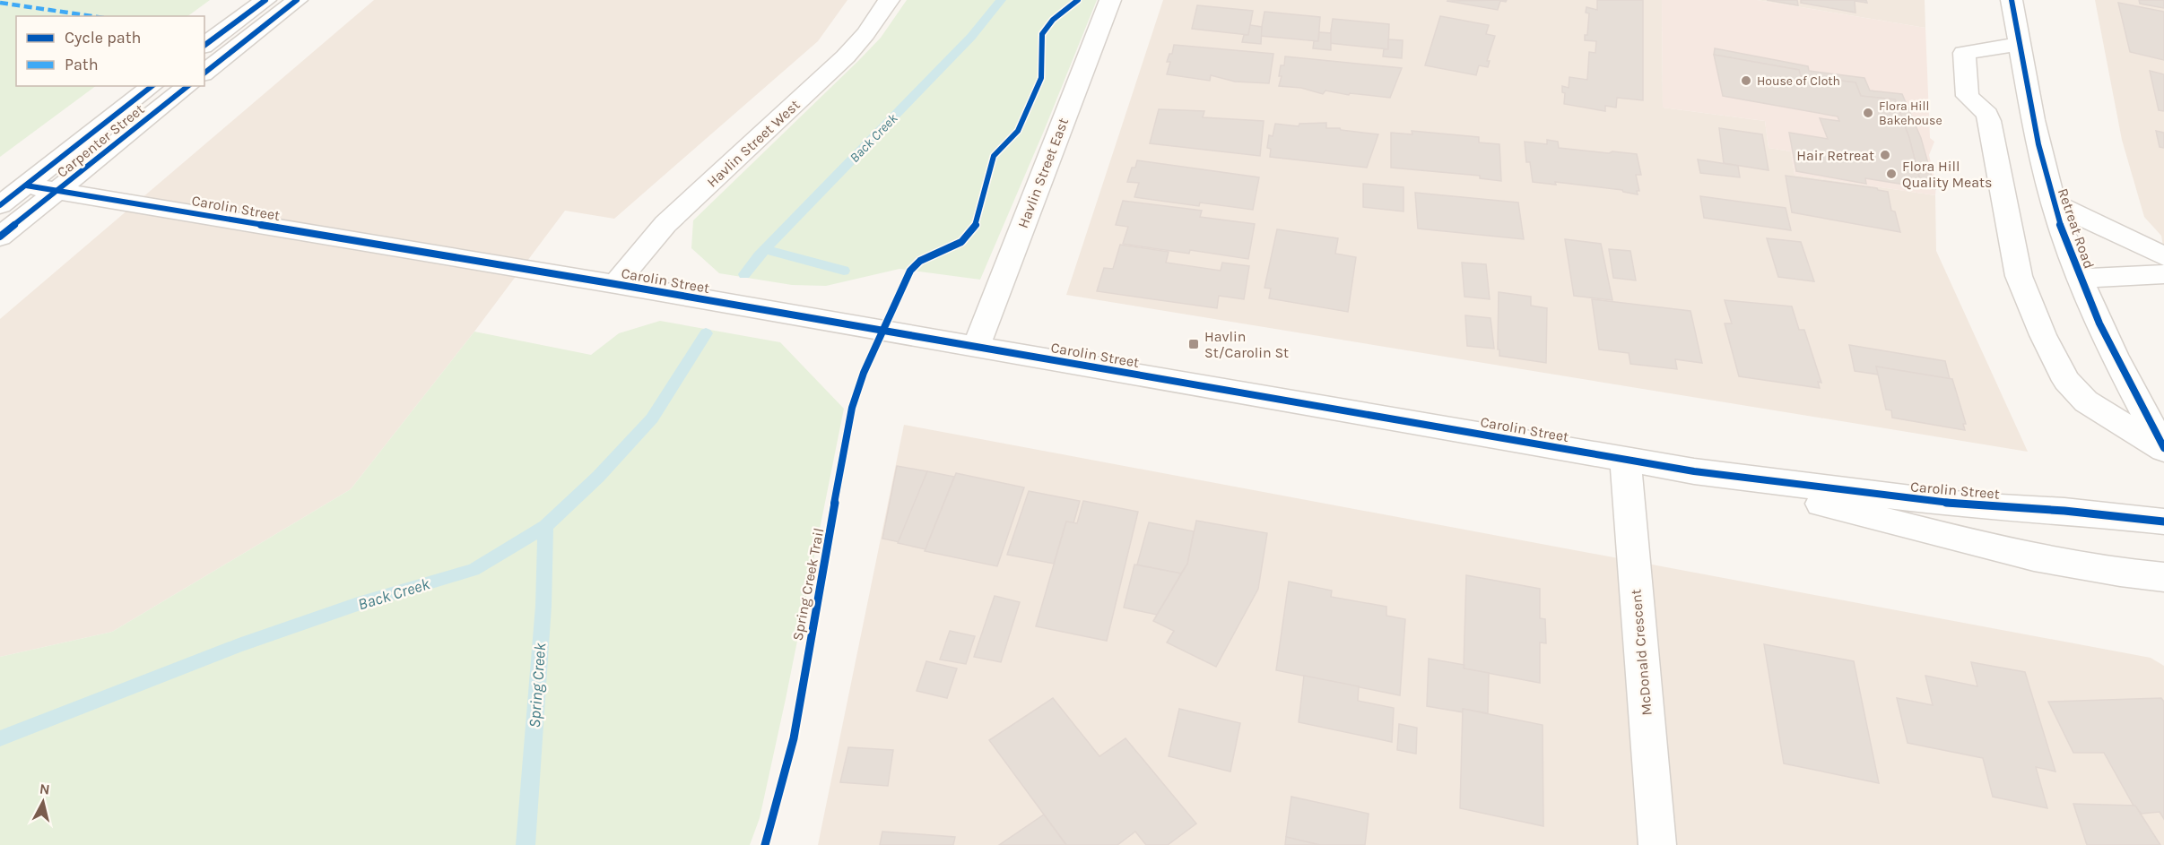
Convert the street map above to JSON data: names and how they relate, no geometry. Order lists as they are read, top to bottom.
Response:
{
  "streets": {
    "street": [
      "Carpenter Street",
      "Havlin Street West",
      "Havlin Street East",
      "Carolin Street",
      "Retreat Road",
      "McDonald Crescent"
    ],
    "cycle path": ["Spring Creek Trail"]
  },
  "crossings": [
    ["Carpenter Street", "Carolin Street"],
    ["Havlin Street West", "Carolin Street"],
    ["Havlin Street East", "Carolin Street"],
    ["Carolin Street", "McDonald Crescent"]
  ],
  "water": ["Back Creek", "Spring Creek"],
  "places": {
    "other": [
      "House of Cloth",
      "Flora Hill Bakehouse",
      "Hair Retreat",
      "Flora Hill Quality Meats"
    ],
    "transit": ["Havlin St/Carolin St"]
  },
  "legend": ["Cycle path", "Path"],
  "north": "top"
}
